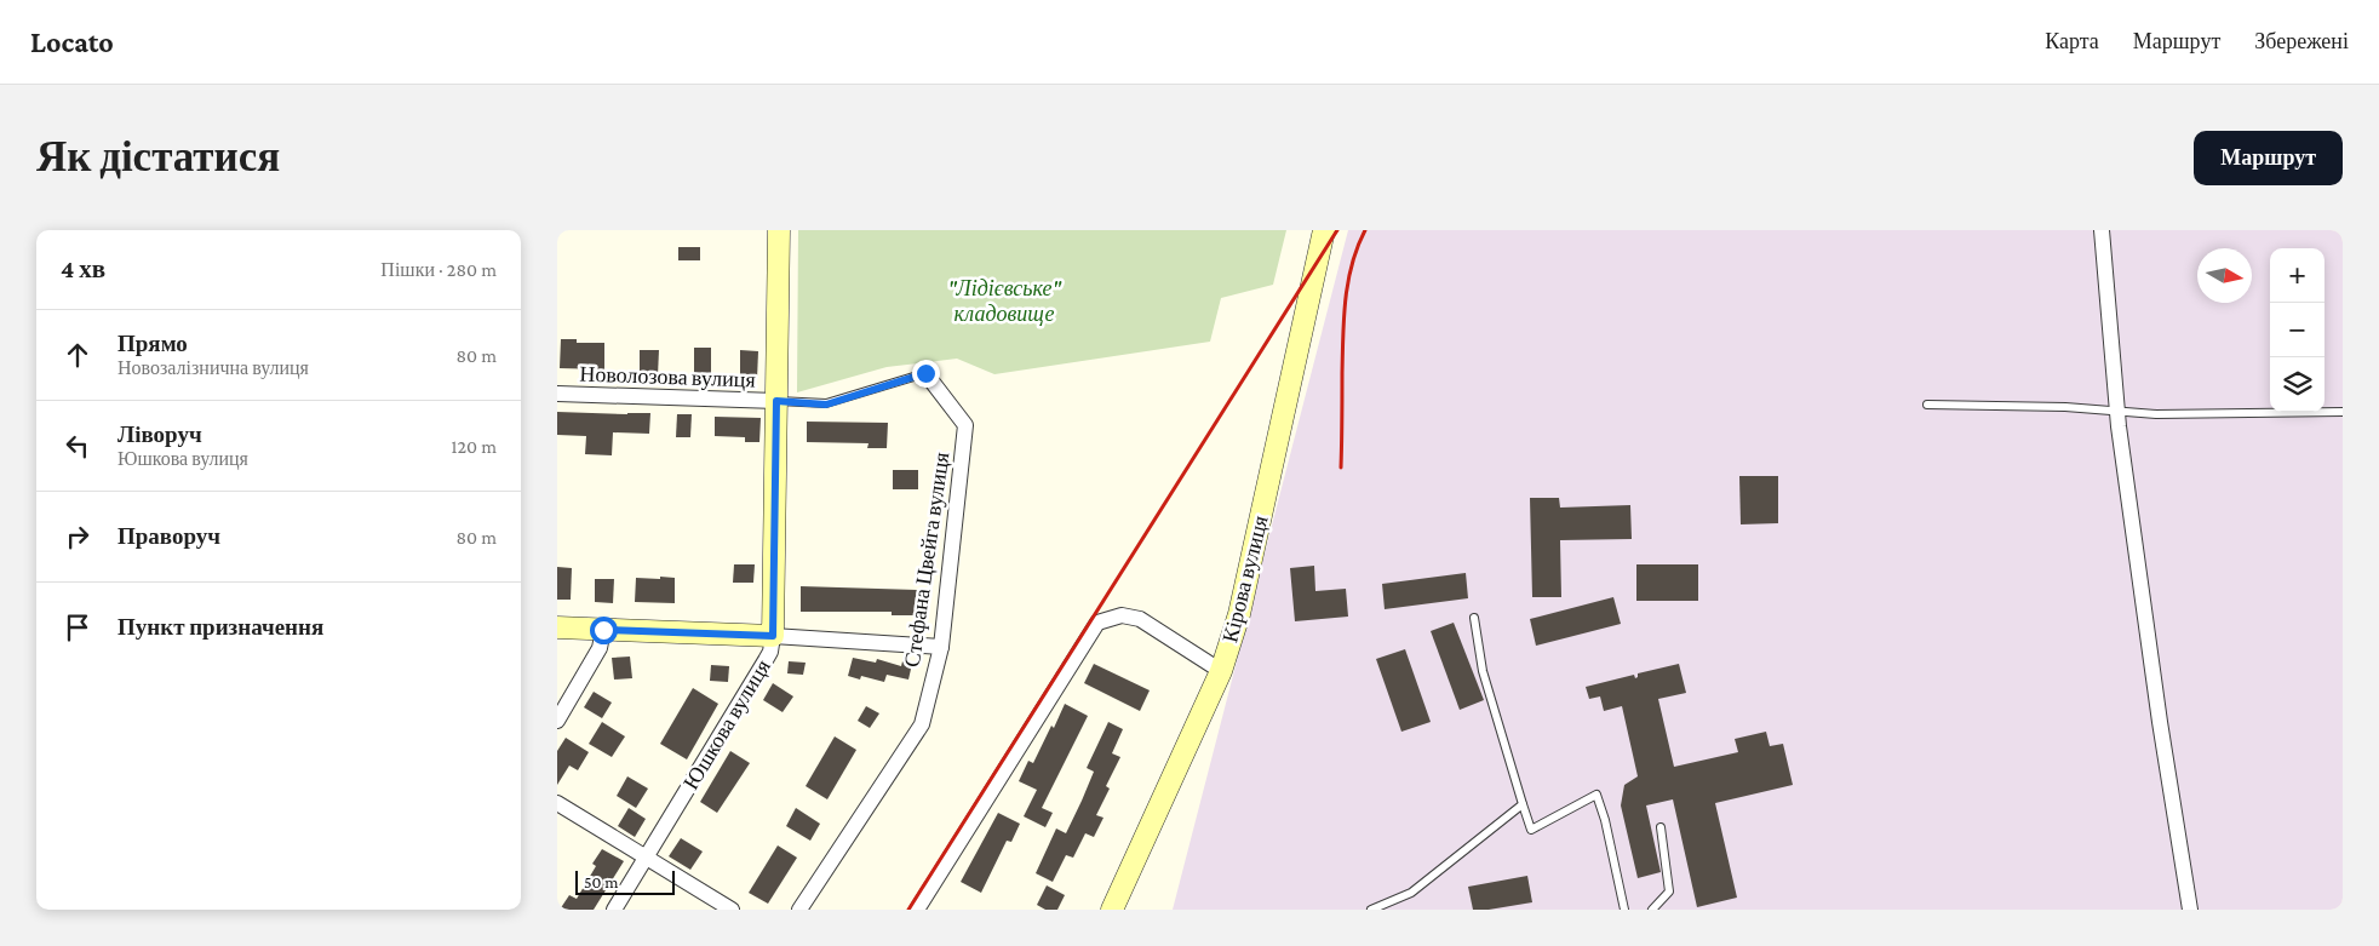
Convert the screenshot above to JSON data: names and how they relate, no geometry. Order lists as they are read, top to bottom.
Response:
{
  "streets": {
    "main road": ["Кірова вулиця", "Юшкова вулиця"],
    "street": ["Новолозова вулиця", "Стефана Цвейга вулиця"]
  },
  "crossings": [
    ["Новолозова вулиця", "Юшкова вулиця"]
  ],
  "parks": ["\"Лідієвське\" кладовище"],
  "scale_bar": "50 m",
  "north": "right",
  "page": {
    "header": "Locato",
    "nav": ["Карта", "Маршрут", "Збережені"],
    "buttons": "Маршрут",
    "title": "Як дістатися",
    "heading": ["4 хв", "Пішки · 280 m"],
    "map_buttons": ["+", "−"],
    "list": [
      ["Прямо", "Новозалізнична вулиця", "80 m"],
      ["Ліворуч", "Юшкова вулиця", "120 m"],
      ["Праворуч", "80 m"],
      "Пункт призначення"
    ],
    "scale": "50 m"
  }
}
